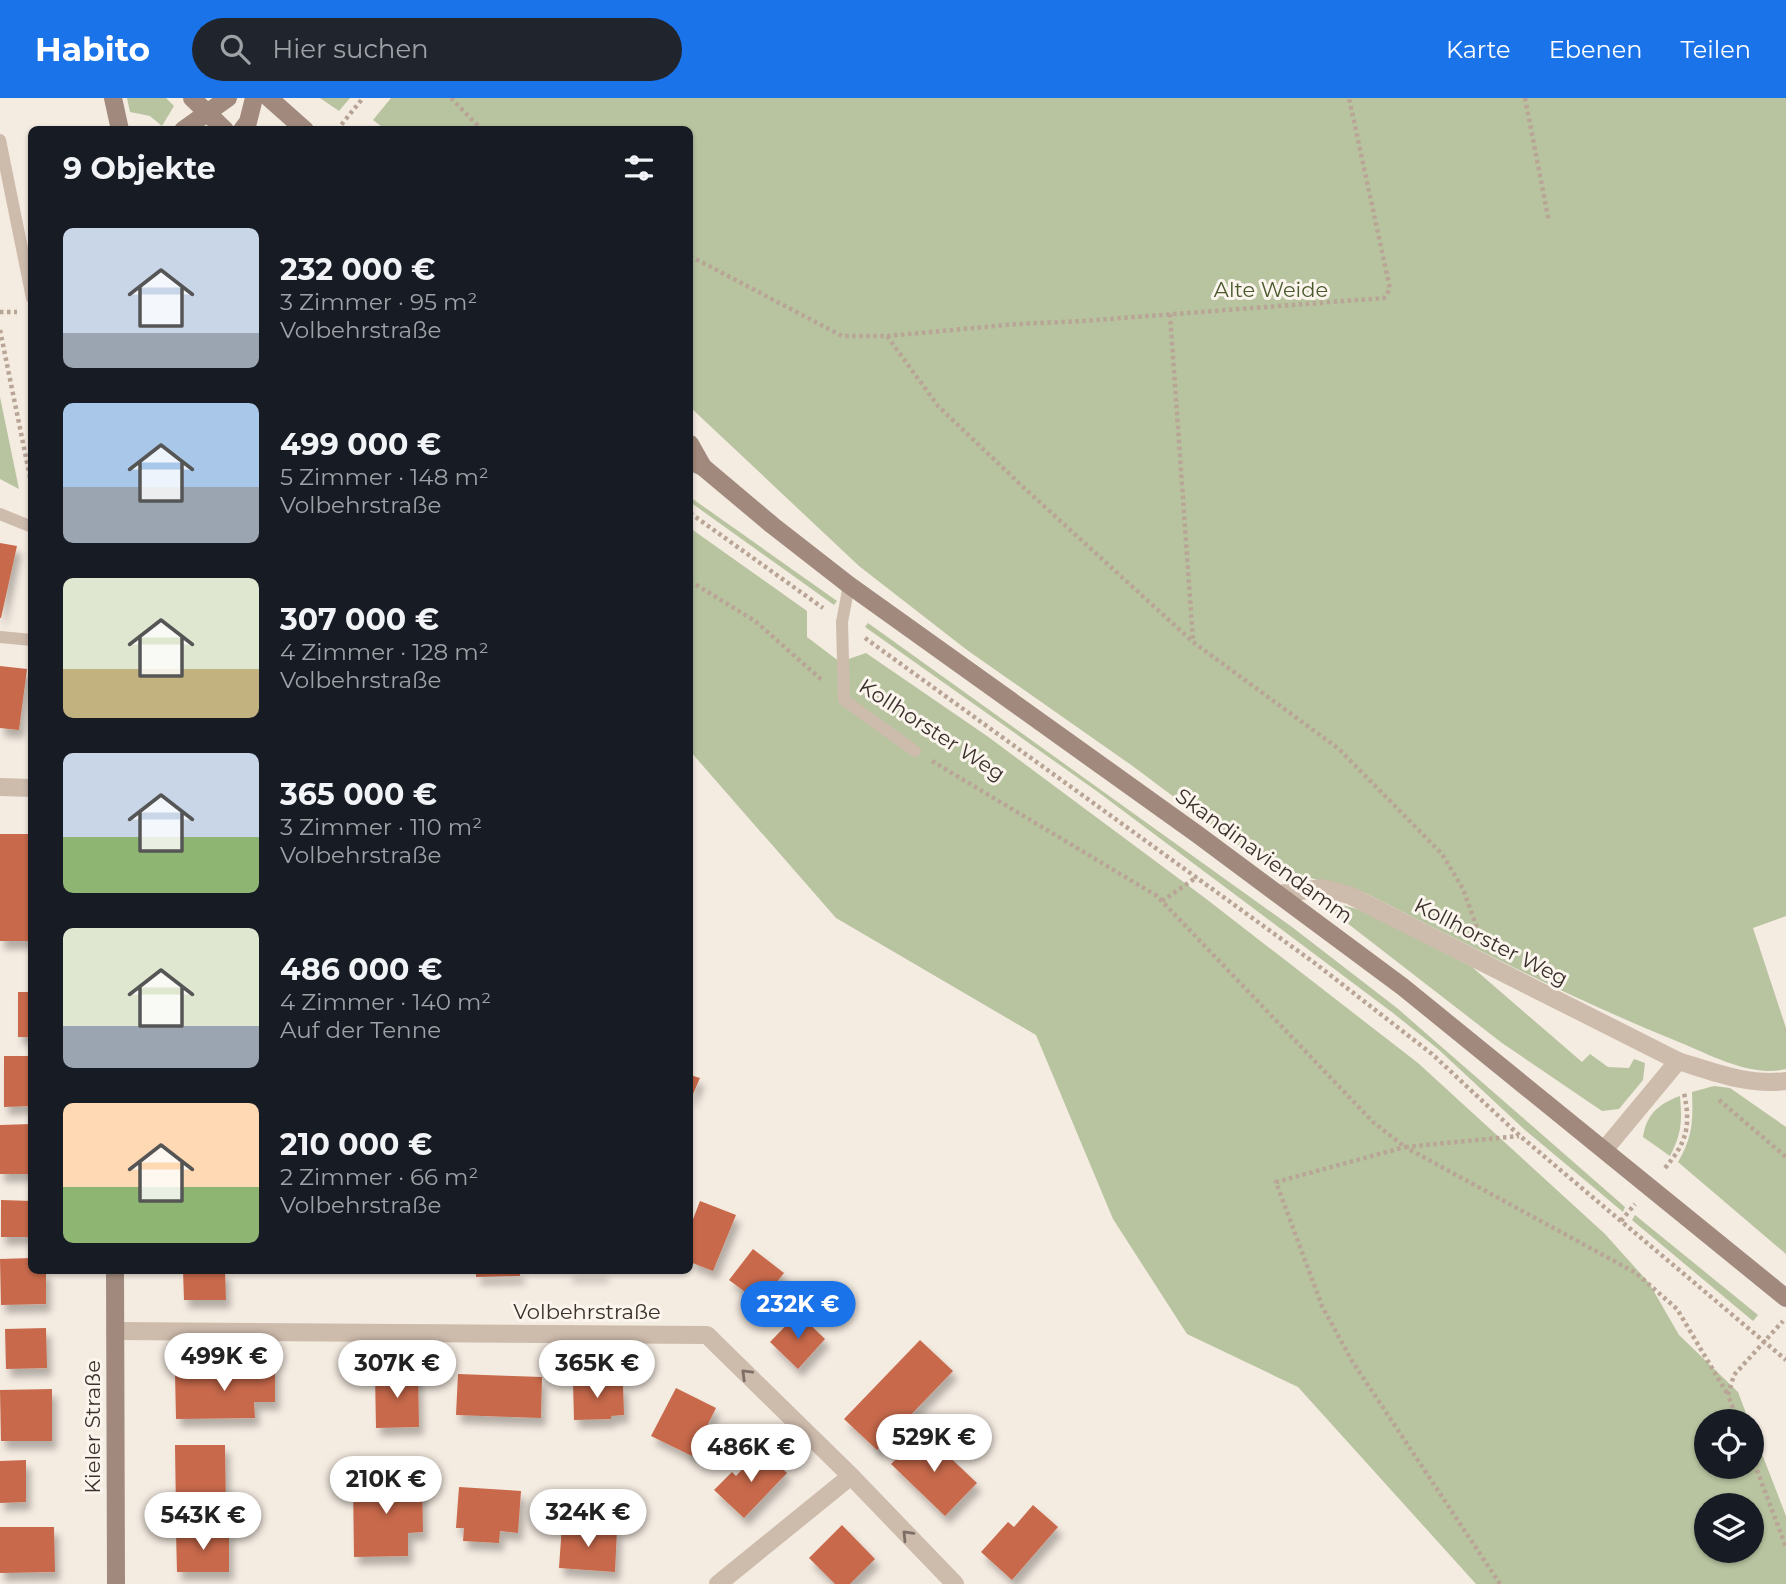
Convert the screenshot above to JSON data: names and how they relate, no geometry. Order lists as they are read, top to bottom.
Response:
{
  "streets": {
    "main road": ["Skandinaviendamm", "Kieler Straße"],
    "street": ["Kollhorster Weg", "Volbehrstraße"]
  },
  "crossings": [
    ["Kollhorster Weg", "Skandinaviendamm"],
    ["Volbehrstraße", "Kieler Straße"]
  ],
  "one_way": ["Volbehrstraße"],
  "parks": ["Alte Weide"],
  "page": {
    "header": "Habito",
    "search": "Hier suchen",
    "nav": ["Karte", "Ebenen", "Teilen"],
    "heading": "9 Objekte",
    "list": [
      {
        "name": "232 000 €",
        "note": "3 Zimmer · 95 m² · Volbehrstraße"
      },
      {
        "name": "499 000 €",
        "note": "5 Zimmer · 148 m² · Volbehrstraße"
      },
      {
        "name": "307 000 €",
        "note": "4 Zimmer · 128 m² · Volbehrstraße"
      },
      {
        "name": "365 000 €",
        "note": "3 Zimmer · 110 m² · Volbehrstraße"
      },
      {
        "name": "486 000 €",
        "note": "4 Zimmer · 140 m² · Auf der Tenne"
      },
      {
        "name": "210 000 €",
        "note": "2 Zimmer · 66 m² · Volbehrstraße"
      }
    ],
    "price": [
      "232K €",
      "499K €",
      "307K €",
      "365K €",
      "529K €",
      "486K €",
      "210K €",
      "324K €",
      "543K €"
    ]
  }
}
